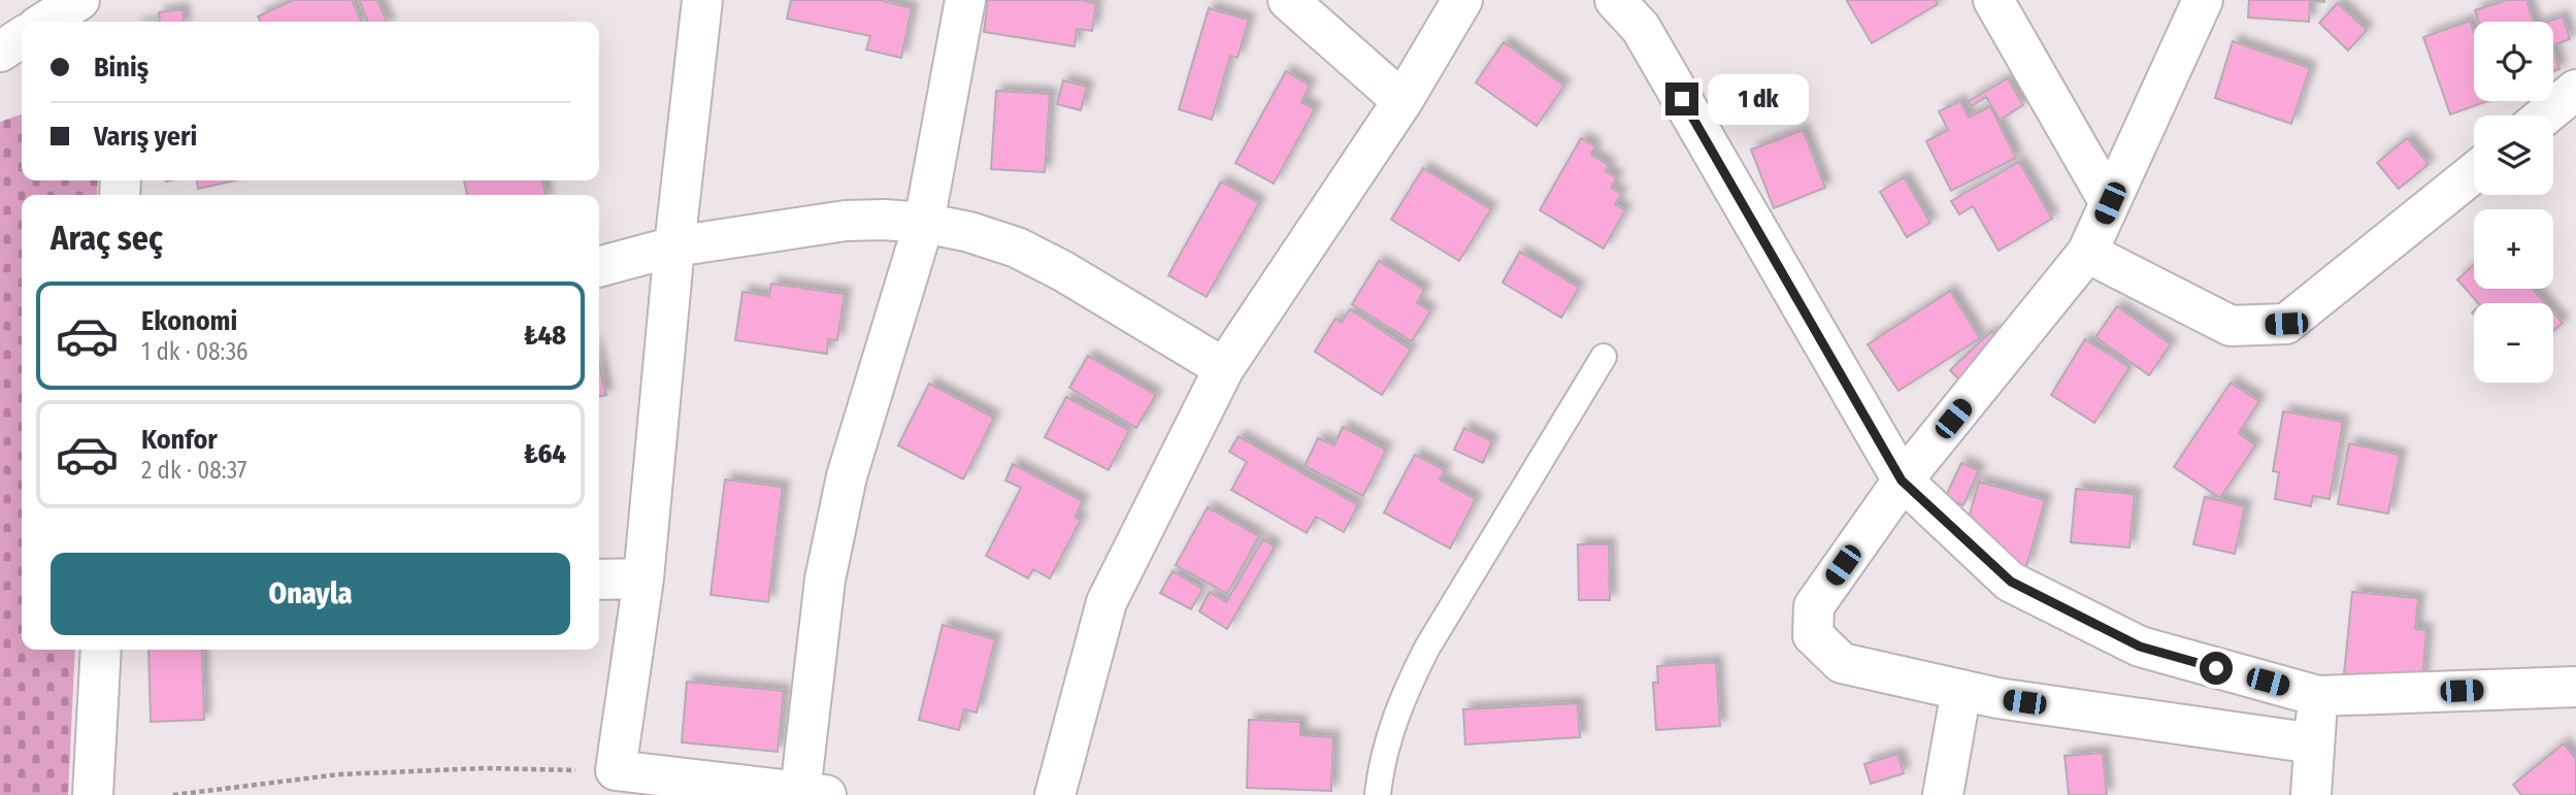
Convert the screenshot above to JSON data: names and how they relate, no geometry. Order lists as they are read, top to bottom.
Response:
{
  "page": {
    "map_buttons": ["+", "−"],
    "banner": ["Biniş", "Varış yeri"],
    "bubble": "1 dk",
    "heading": "Araç seç",
    "list": [
      {
        "name": "Ekonomi",
        "note": "1 dk · 08:36",
        "value": "₺48"
      },
      {
        "name": "Konfor",
        "note": "2 dk · 08:37",
        "value": "₺64"
      }
    ],
    "buttons": "Onayla"
  }
}
